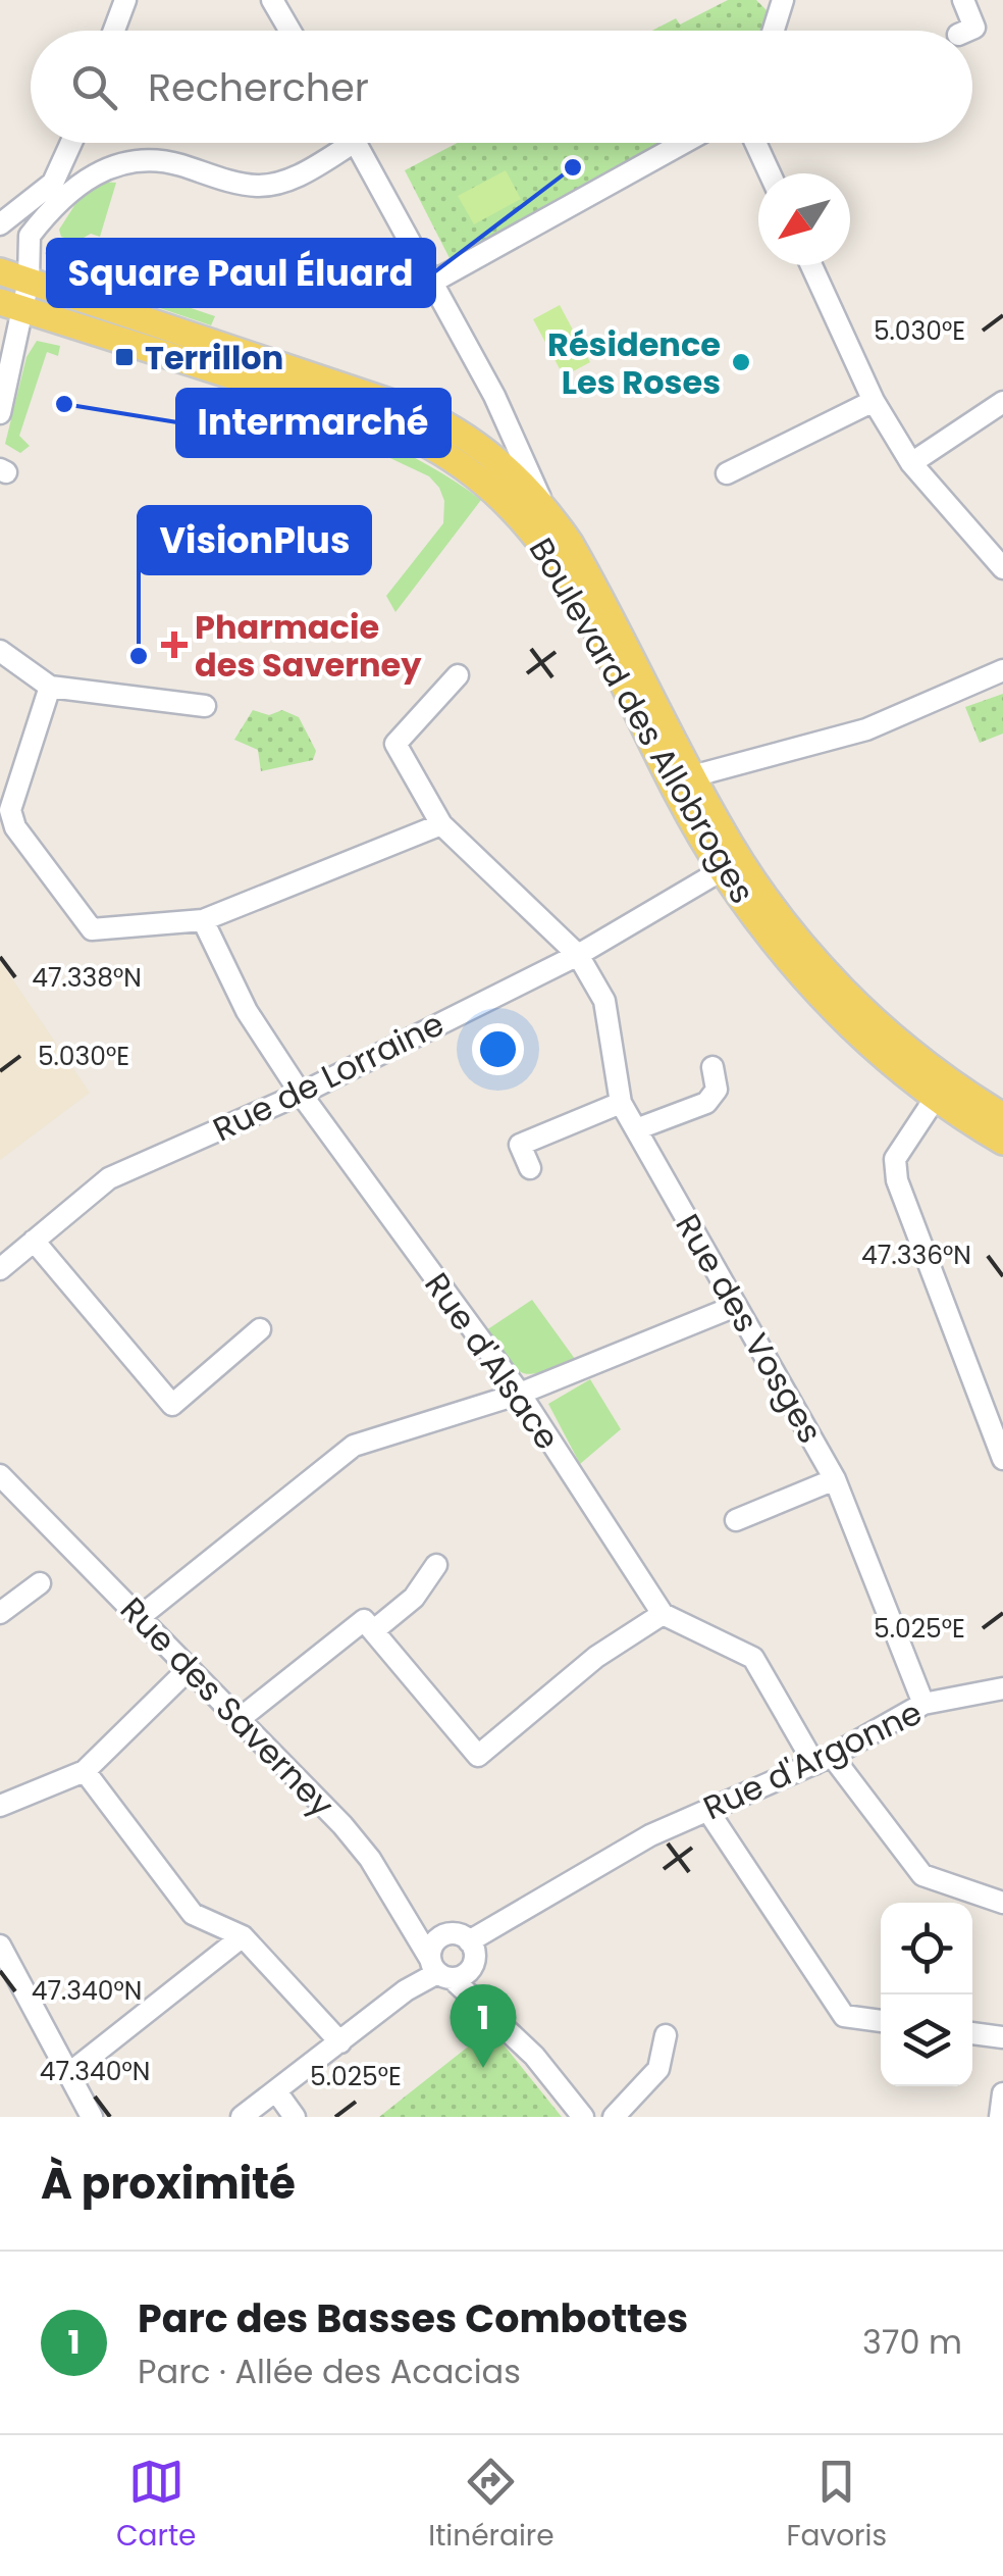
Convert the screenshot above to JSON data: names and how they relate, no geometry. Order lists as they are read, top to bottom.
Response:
{
  "streets": {
    "main road": ["Boulevard des Allobroges"],
    "street": [
      "Rue de Lorraine",
      "Rue des Vosges",
      "Rue d'Alsace",
      "Rue des Saverney",
      "Rue d'Argonne"
    ]
  },
  "crossings": [
    ["Boulevard des Allobroges", "Rue de Lorraine"],
    ["Rue de Lorraine", "Rue des Vosges"],
    ["Rue de Lorraine", "Rue d'Alsace"],
    ["Rue des Vosges", "Rue d'Argonne"],
    ["Rue des Saverney", "Rue d'Argonne"]
  ],
  "places": {
    "other": [
      "Square Paul Éluard",
      "Résidence Les Roses",
      "Intermarché",
      "VisionPlus"
    ],
    "transit": ["Terrillon"],
    "health": ["Pharmacie des Saverney"]
  },
  "north": "bottom left",
  "page": {
    "search": "Rechercher",
    "pins": "1",
    "heading": "À proximité",
    "list": [
      {
        "mark": "1",
        "name": "Parc des Basses Combottes",
        "note": "Parc · Allée des Acacias",
        "value": "370 m"
      }
    ],
    "nav": ["Carte", "Itinéraire", "Favoris"]
  },
  "coordinates": [
    "5.030°E",
    "47.338°N",
    "47.336°N",
    "5.025°E",
    "47.340°N"
  ]
}
